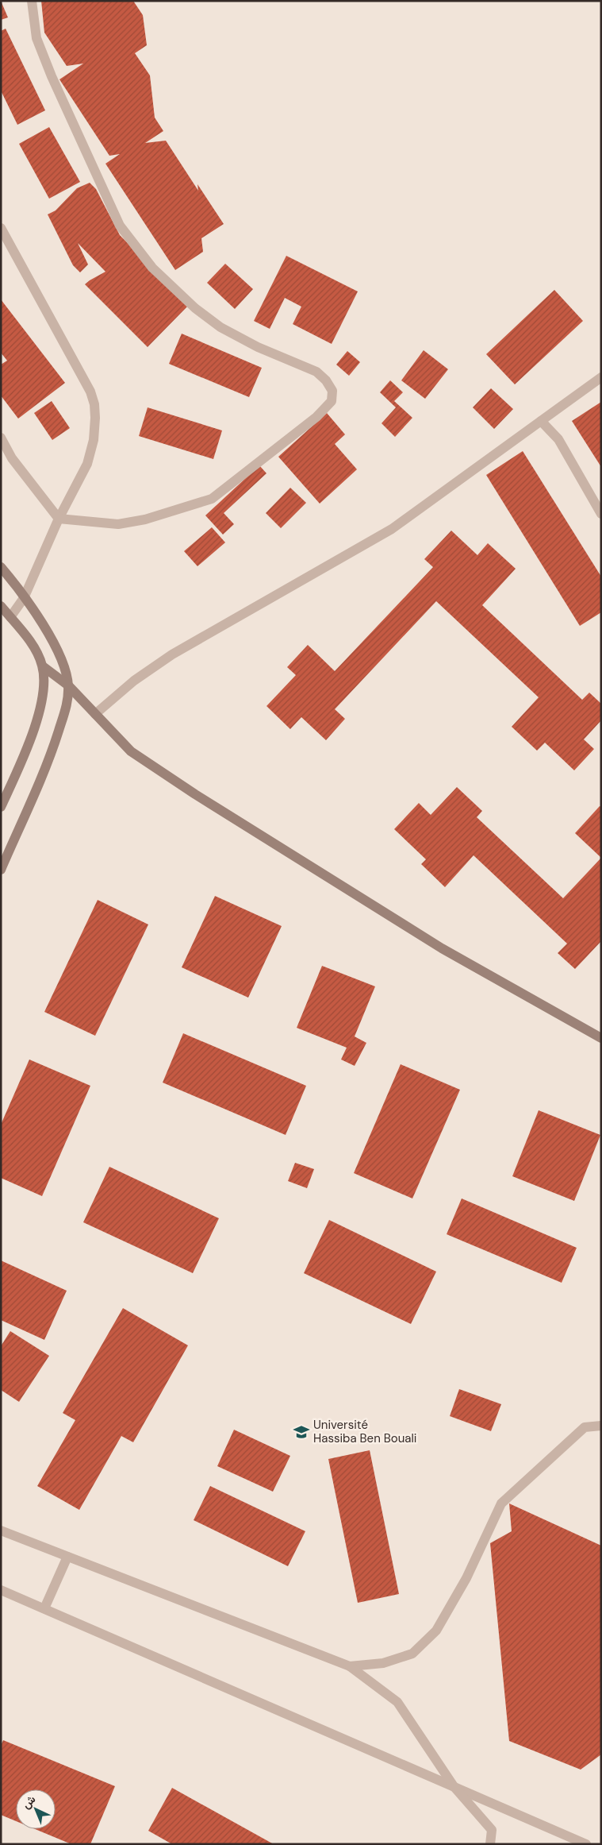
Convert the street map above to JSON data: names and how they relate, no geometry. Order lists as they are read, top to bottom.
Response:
{
  "places": {
    "school or university": ["Université Hassiba Ben Bouali"]
  },
  "north": "top left"
}
